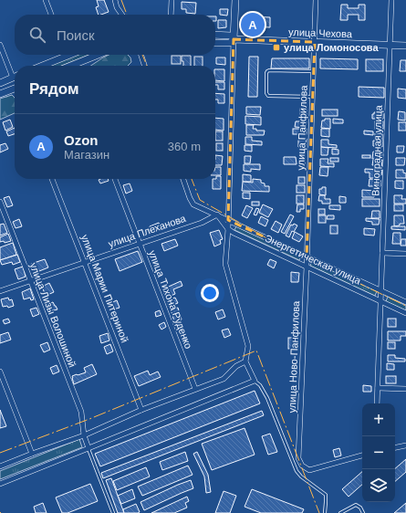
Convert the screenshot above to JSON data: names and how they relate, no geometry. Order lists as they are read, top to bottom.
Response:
{
  "streets": {
    "main road": ["улица Чехова"],
    "street": [
      "улица Панфилова",
      "Виноградная улица",
      "улица Плеханова",
      "Энергетическая улица",
      "улица Марии Питериной",
      "улица Тихона Руденко",
      "улица Лизы Волошиной",
      "улица Ново-Панфилова"
    ]
  },
  "crossings": [
    ["улица Чехова", "улица Панфилова"],
    ["улица Чехова", "Виноградная улица"],
    ["улица Панфилова", "Энергетическая улица"],
    ["улица Панфилова", "улица Ново-Панфилова"],
    ["Виноградная улица", "Энергетическая улица"],
    ["улица Плеханова", "Энергетическая улица"],
    ["улица Плеханова", "улица Марии Питериной"],
    ["улица Плеханова", "улица Тихона Руденко"],
    ["улица Плеханова", "улица Лизы Волошиной"],
    ["Энергетическая улица", "улица Ново-Панфилова"]
  ],
  "places": {
    "transit": ["улица Ломоносова"]
  },
  "page": {
    "pins": "A",
    "search": "Поиск",
    "heading": "Рядом",
    "list": [
      {
        "mark": "A",
        "name": "Ozon",
        "note": "Магазин",
        "value": "360 m"
      }
    ],
    "map_buttons": ["+", "−"]
  }
}
